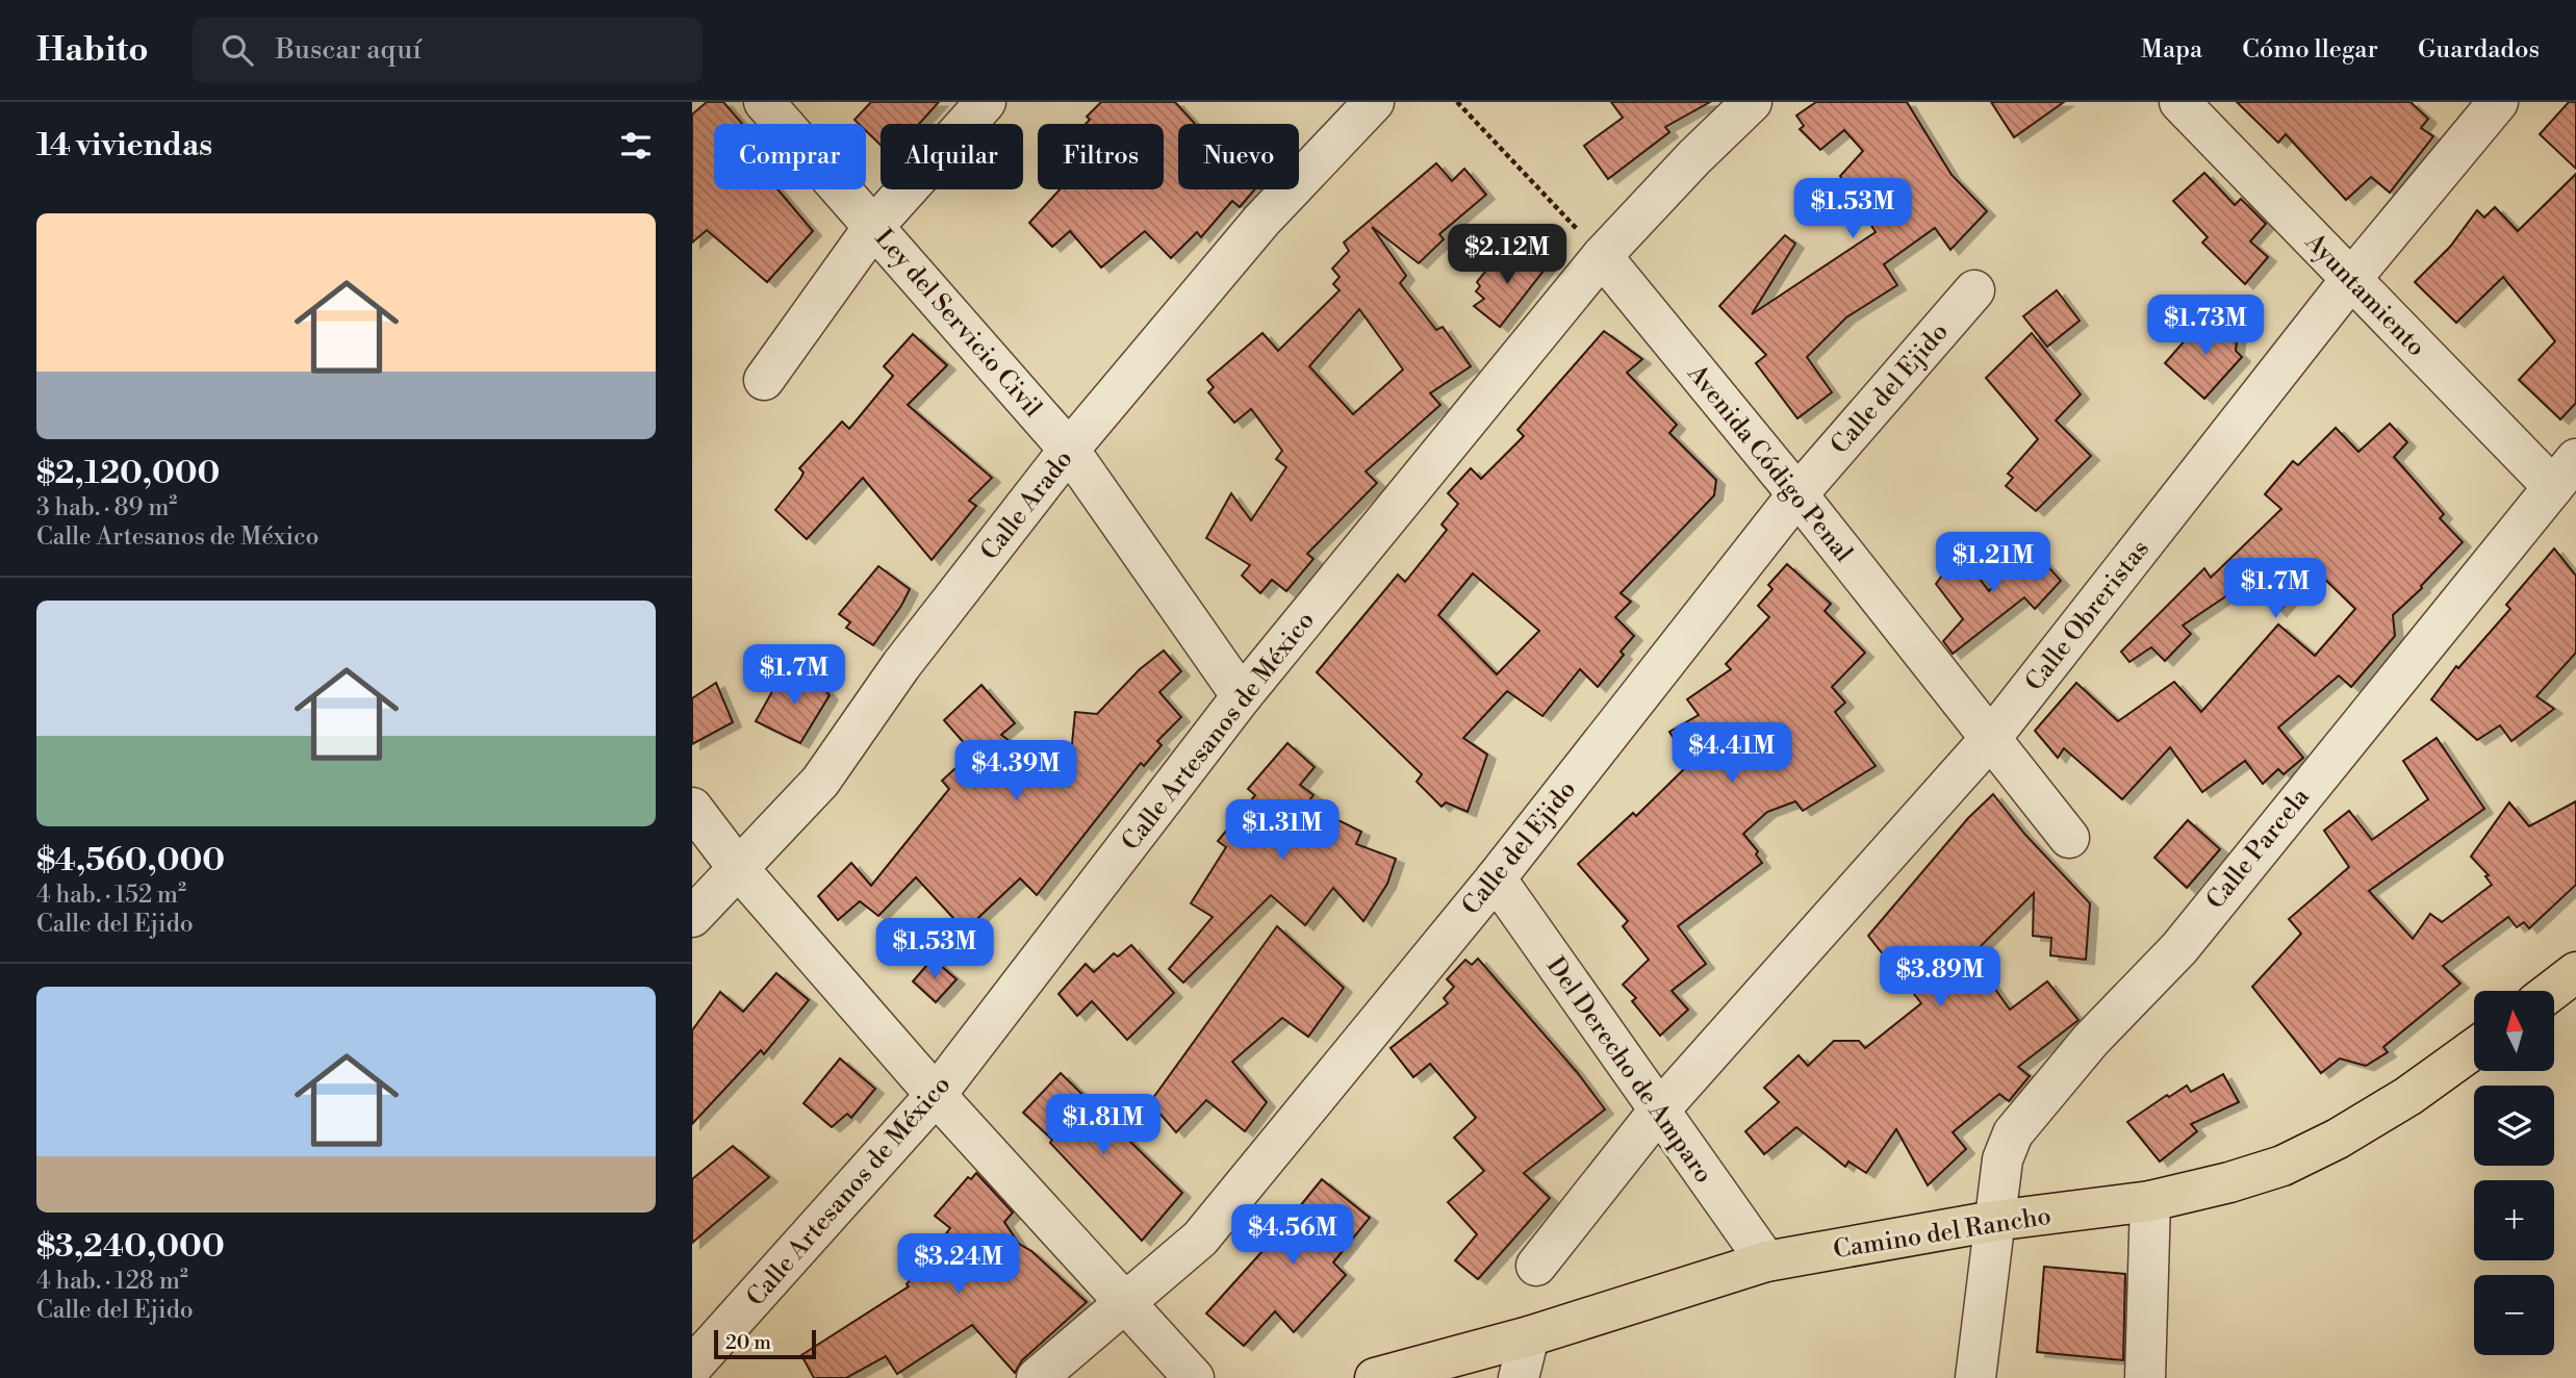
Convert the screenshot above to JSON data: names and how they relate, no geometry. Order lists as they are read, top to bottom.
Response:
{
  "streets": {
    "main road": ["Camino del Rancho"],
    "street": [
      "Ayuntamiento",
      "Ley del Servicio Civil",
      "Calle del Ejido",
      "Avenida Código Penal",
      "Calle Arado",
      "Calle Obreristas",
      "Calle Artesanos de México",
      "Calle Parcela",
      "Del Derecho de Amparo"
    ]
  },
  "crossings": [
    ["Ayuntamiento", "Calle Obreristas"],
    ["Ayuntamiento", "Calle Parcela"],
    ["Ley del Servicio Civil", "Calle Arado"],
    ["Ley del Servicio Civil", "Calle Artesanos de México"],
    ["Calle del Ejido", "Avenida Código Penal"],
    ["Calle del Ejido", "Del Derecho de Amparo"],
    ["Avenida Código Penal", "Calle Obreristas"],
    ["Avenida Código Penal", "Calle Artesanos de México"],
    ["Calle Obreristas", "Del Derecho de Amparo"],
    ["Calle Parcela", "Camino del Rancho"],
    ["Del Derecho de Amparo", "Camino del Rancho"]
  ],
  "scale_bar": "20 m",
  "north": "top",
  "page": {
    "header": "Habito",
    "search": "Buscar aquí",
    "nav": ["Mapa", "Cómo llegar", "Guardados"],
    "heading": "14 viviendas",
    "chip": [
      "Comprar",
      "Alquilar",
      "Filtros",
      "Nuevo"
    ],
    "price": [
      "$1.53M",
      "$2.12M",
      "$1.73M",
      "$1.21M",
      "$1.7M",
      "$1.7M",
      "$4.41M",
      "$4.39M",
      "$1.31M",
      "$1.53M",
      "$3.89M",
      "$1.81M",
      "$4.56M",
      "$3.24M"
    ],
    "list": [
      {
        "name": "$2,120,000",
        "note": "3 hab. · 89 m² · Calle Artesanos de México"
      },
      {
        "name": "$4,560,000",
        "note": "4 hab. · 152 m² · Calle del Ejido"
      },
      {
        "name": "$3,240,000",
        "note": "4 hab. · 128 m² · Calle del Ejido"
      }
    ],
    "map_buttons": ["+", "−"],
    "scale": "20 m"
  }
}
